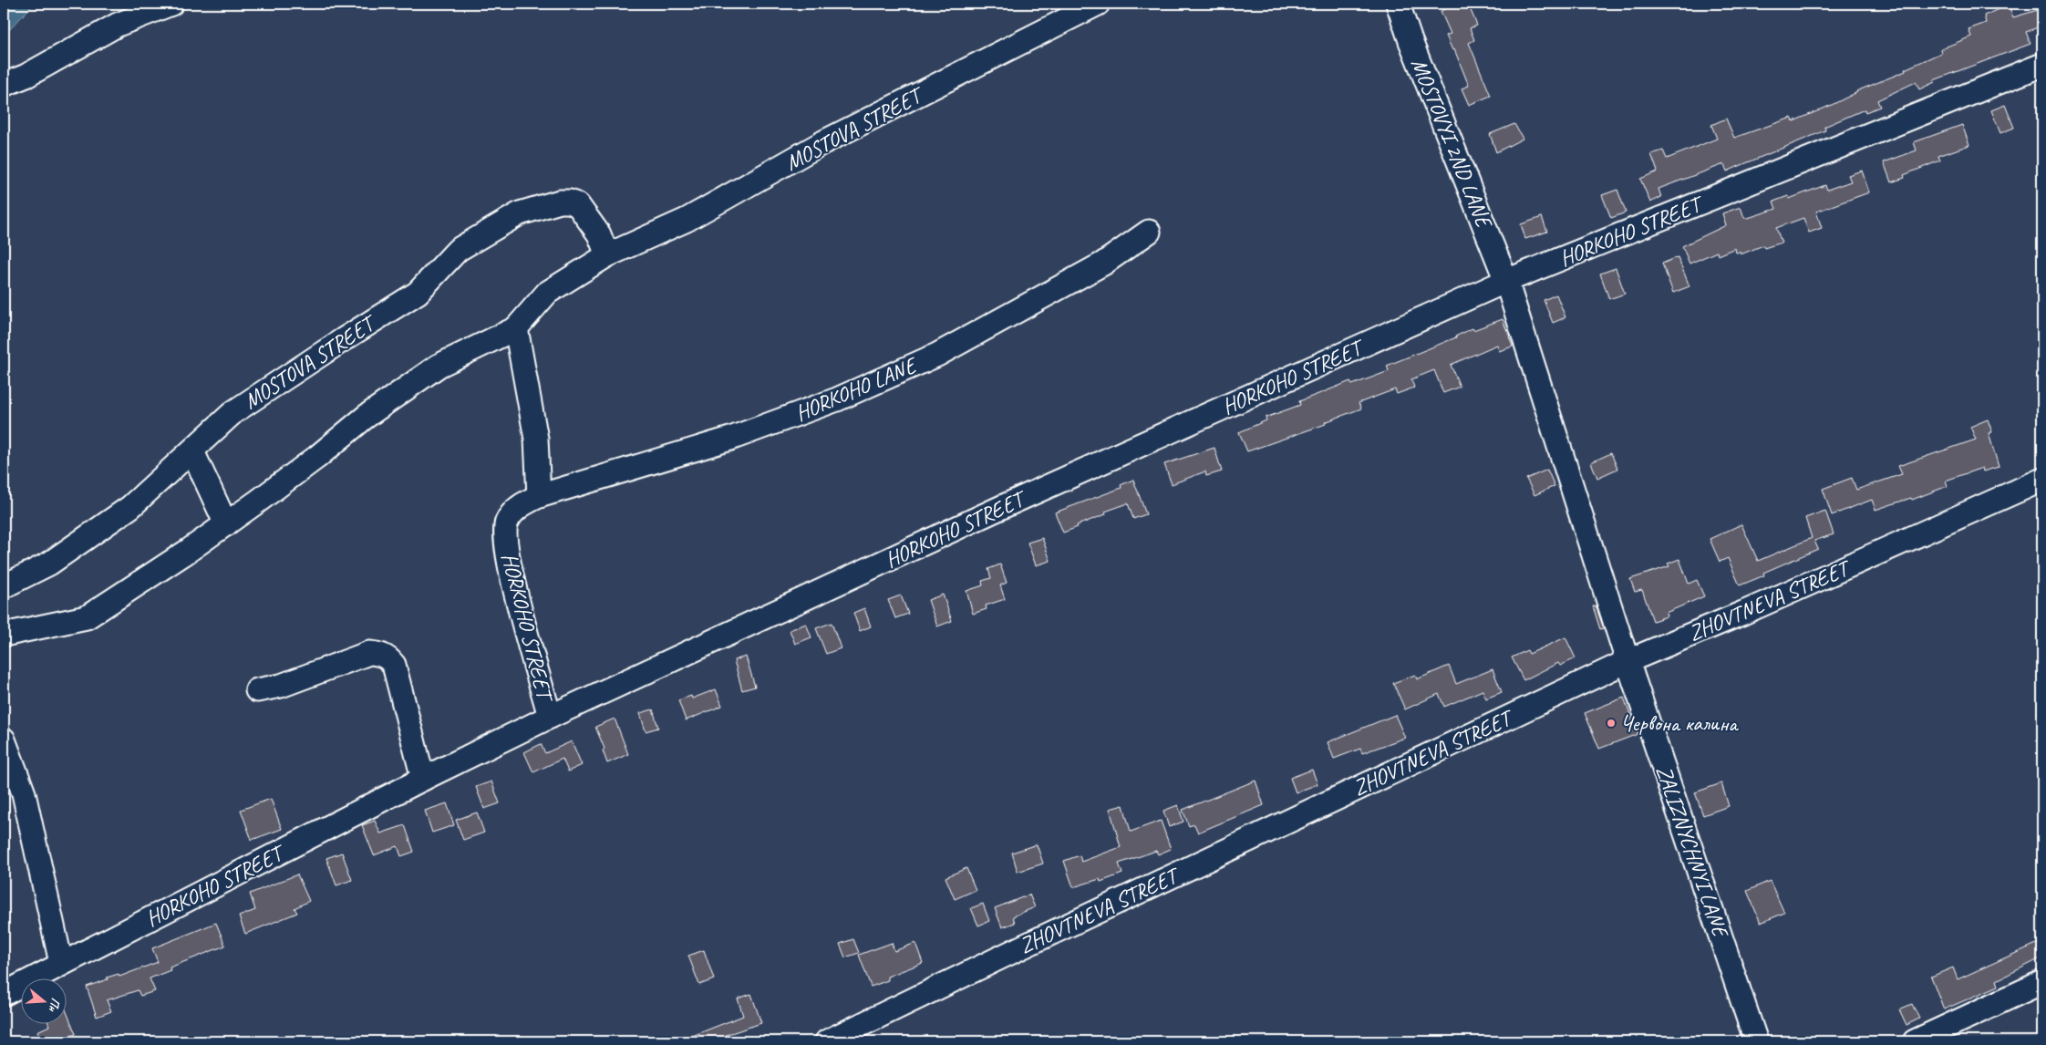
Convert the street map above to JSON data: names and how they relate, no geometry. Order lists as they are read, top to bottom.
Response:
{
  "streets": {
    "street": [
      "MOSTOVA STREET",
      "MOSTOVYI 2ND LANE",
      "HORKOHO STREET",
      "HORKOHO LANE",
      "ZHOVTNEVA STREET",
      "ZALIZNYCHNYI LANE"
    ]
  },
  "crossings": [
    ["MOSTOVYI 2ND LANE", "HORKOHO STREET"],
    ["MOSTOVYI 2ND LANE", "ZHOVTNEVA STREET"],
    ["MOSTOVYI 2ND LANE", "ZALIZNYCHNYI LANE"],
    ["HORKOHO STREET", "HORKOHO LANE"],
    ["ZHOVTNEVA STREET", "ZALIZNYCHNYI LANE"]
  ],
  "places": ["Червона калина"],
  "north": "right"
}
